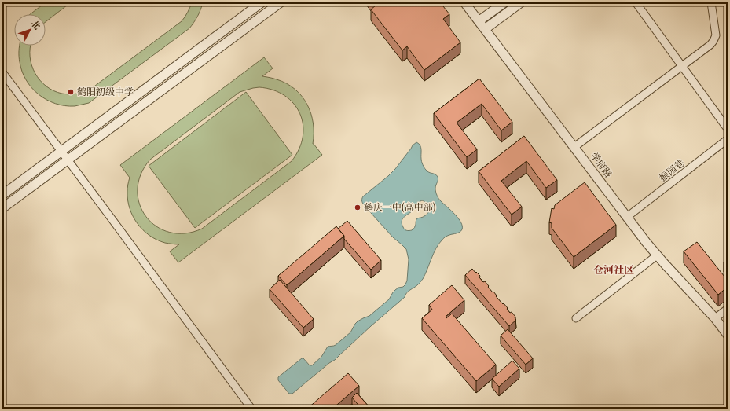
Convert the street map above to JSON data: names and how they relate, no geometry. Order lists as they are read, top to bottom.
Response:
{
  "streets": {
    "street": ["学府路", "振园巷"]
  },
  "crossings": [
    ["学府路", "振园巷"]
  ],
  "districts": ["仓河社区"],
  "places": ["鹤阳初级中学", "鹤庆一中(高中部)"],
  "north": "top right"
}
